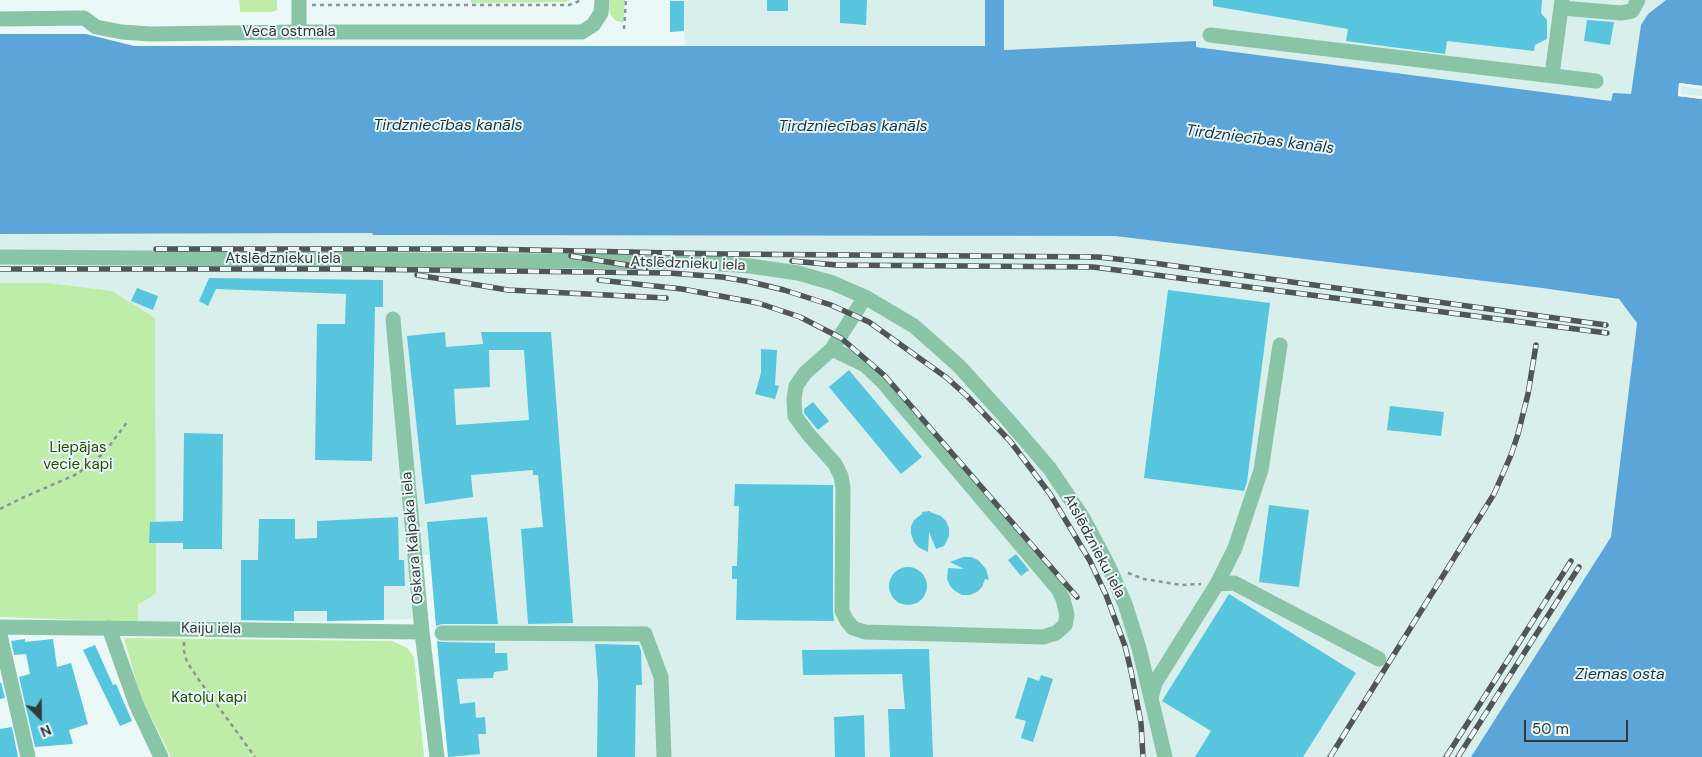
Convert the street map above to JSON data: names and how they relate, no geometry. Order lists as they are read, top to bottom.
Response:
{
  "streets": {
    "street": [
      "Vecā ostmala",
      "Atslēdznieku iela",
      "Oskara Kalpaka iela",
      "Kaiju iela"
    ]
  },
  "crossings": [
    ["Oskara Kalpaka iela", "Kaiju iela"]
  ],
  "water": ["Tirdzniecības kanāls", "Ziemas osta"],
  "parks": ["Liepājas vecie kapi", "Katoļu kapi"],
  "scale_bar": "50 m",
  "north": "bottom right"
}
